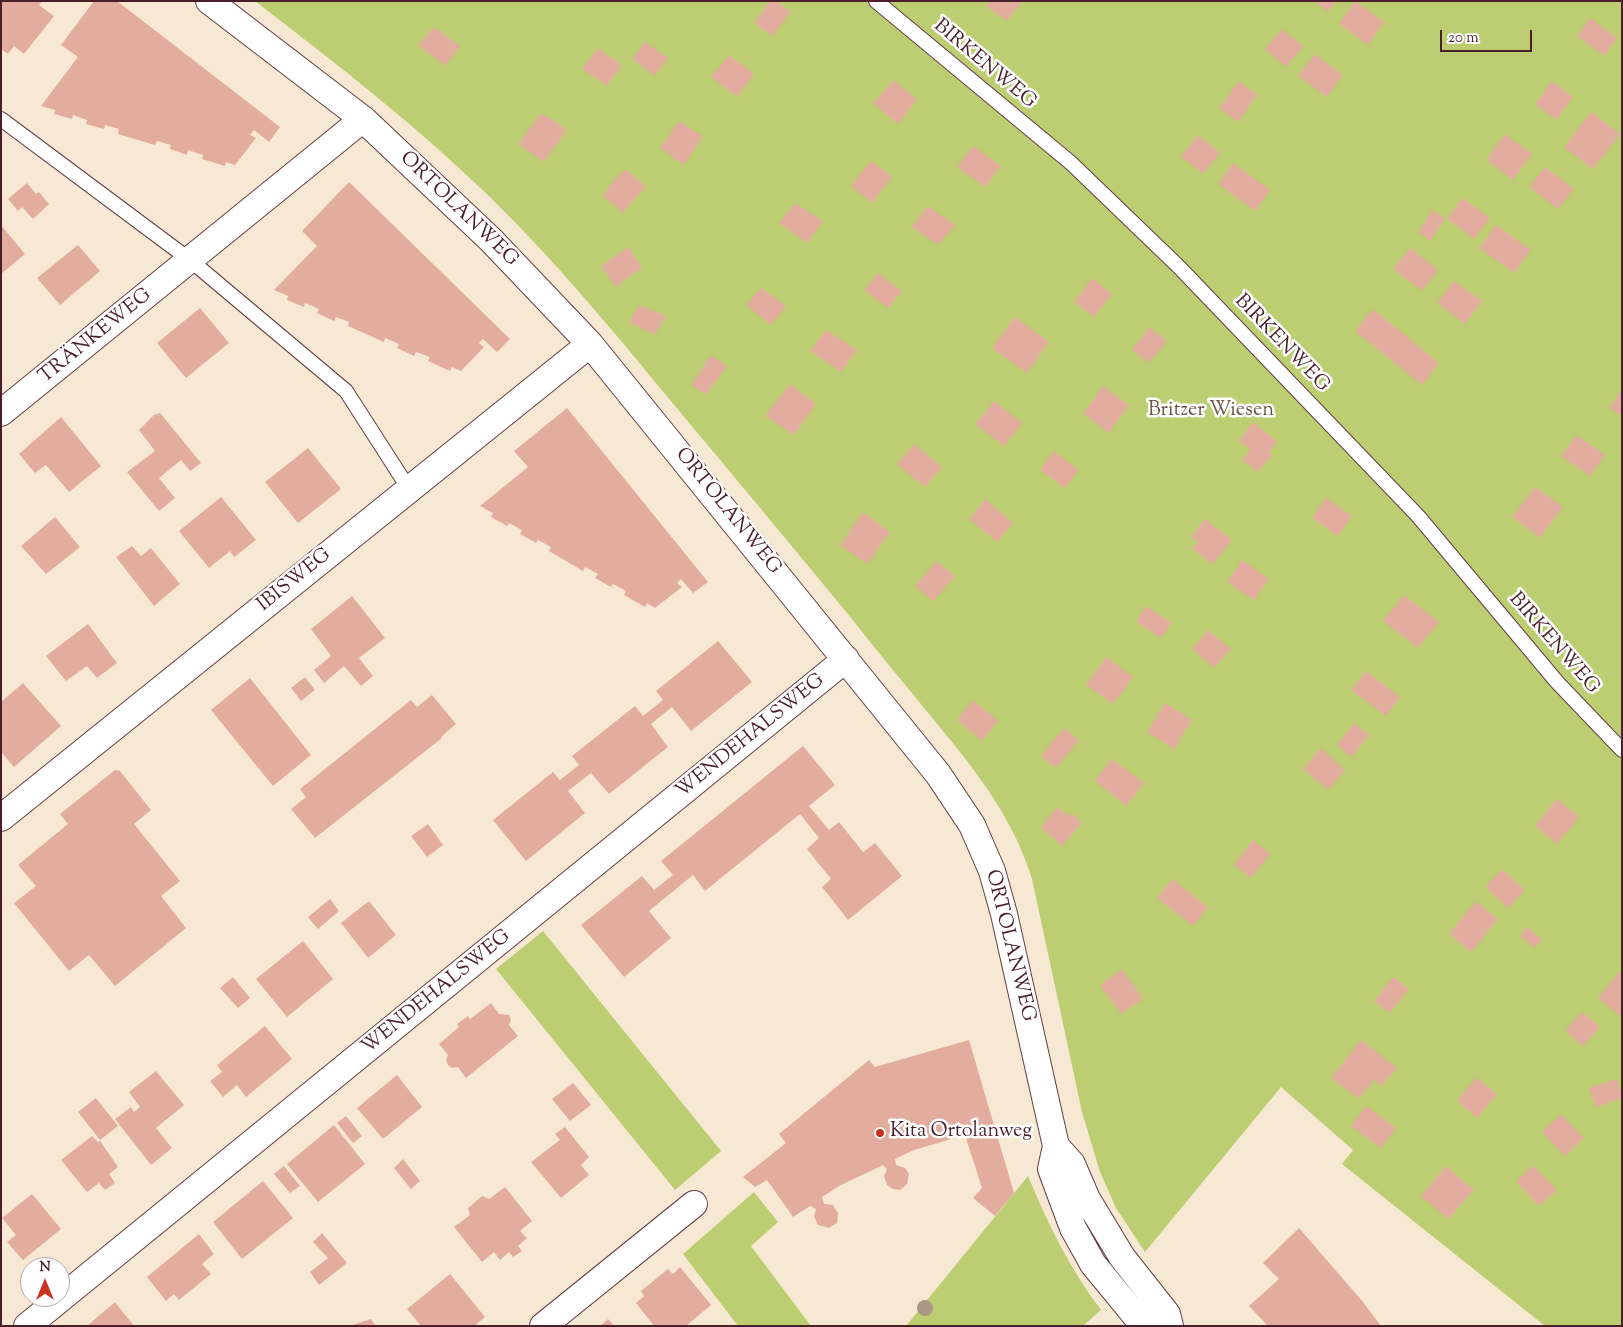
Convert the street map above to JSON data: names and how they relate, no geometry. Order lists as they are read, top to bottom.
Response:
{
  "streets": {
    "street": [
      "ORTOLANWEG",
      "TRÄNKEWEG",
      "IBISWEG",
      "WENDEHALSWEG"
    ],
    "lane": ["BIRKENWEG"]
  },
  "crossings": [
    ["ORTOLANWEG", "TRÄNKEWEG"],
    ["ORTOLANWEG", "IBISWEG"],
    ["ORTOLANWEG", "WENDEHALSWEG"]
  ],
  "parks": ["Britzer Wiesen"],
  "places": ["Kita Ortolanweg"],
  "scale_bar": "20 m",
  "north": "top"
}
